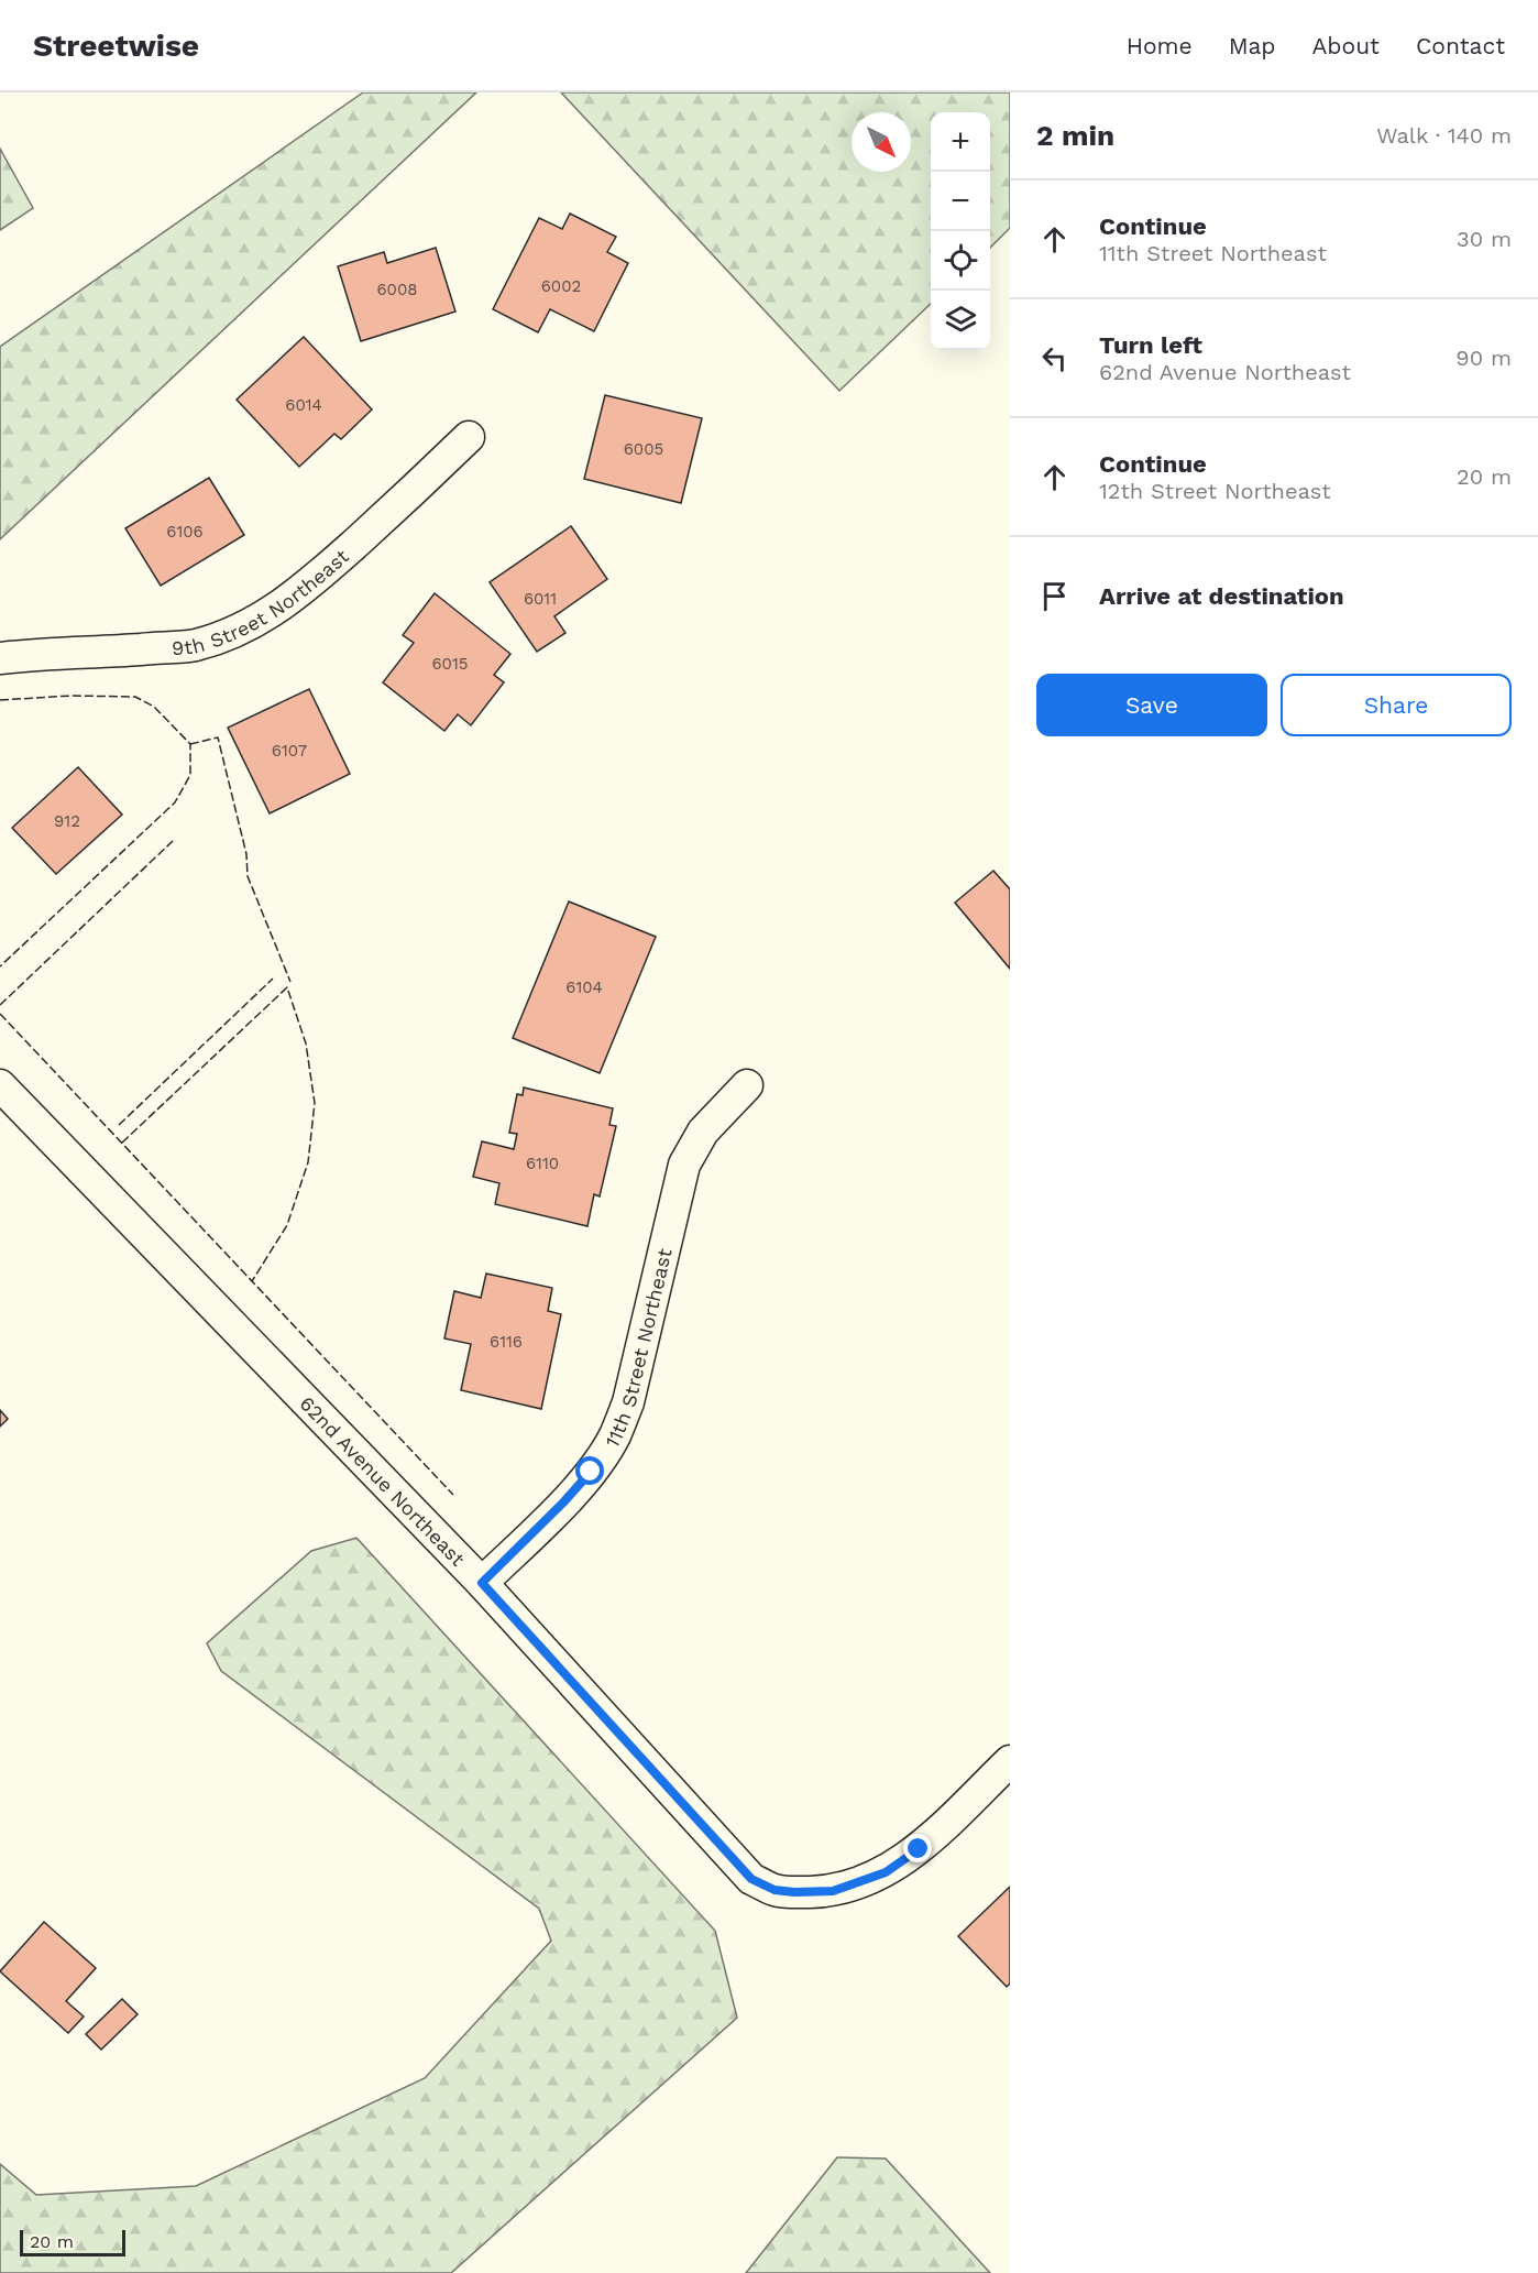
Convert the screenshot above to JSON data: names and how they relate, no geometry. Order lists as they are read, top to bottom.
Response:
{
  "streets": {
    "street": ["9th Street Northeast", "11th Street Northeast", "62nd Avenue Northeast"]
  },
  "crossings": [
    ["11th Street Northeast", "62nd Avenue Northeast"]
  ],
  "house_numbers": [
    "6002",
    "6008",
    "6014",
    "6005",
    "6106",
    "6011",
    "6015",
    "6107",
    "912",
    "6104",
    "6110",
    "6116"
  ],
  "scale_bar": "20 m",
  "north": "bottom right",
  "page": {
    "header": "Streetwise",
    "nav": [
      "Home",
      "Map",
      "About",
      "Contact"
    ],
    "heading": ["2 min", "Walk · 140 m"],
    "map_buttons": ["+", "−"],
    "list": [
      ["Continue", "11th Street Northeast", "30 m"],
      ["Turn left", "62nd Avenue Northeast", "90 m"],
      ["Continue", "12th Street Northeast", "20 m"],
      "Arrive at destination"
    ],
    "buttons": ["Save", "Share"],
    "scale": "20 m"
  }
}
